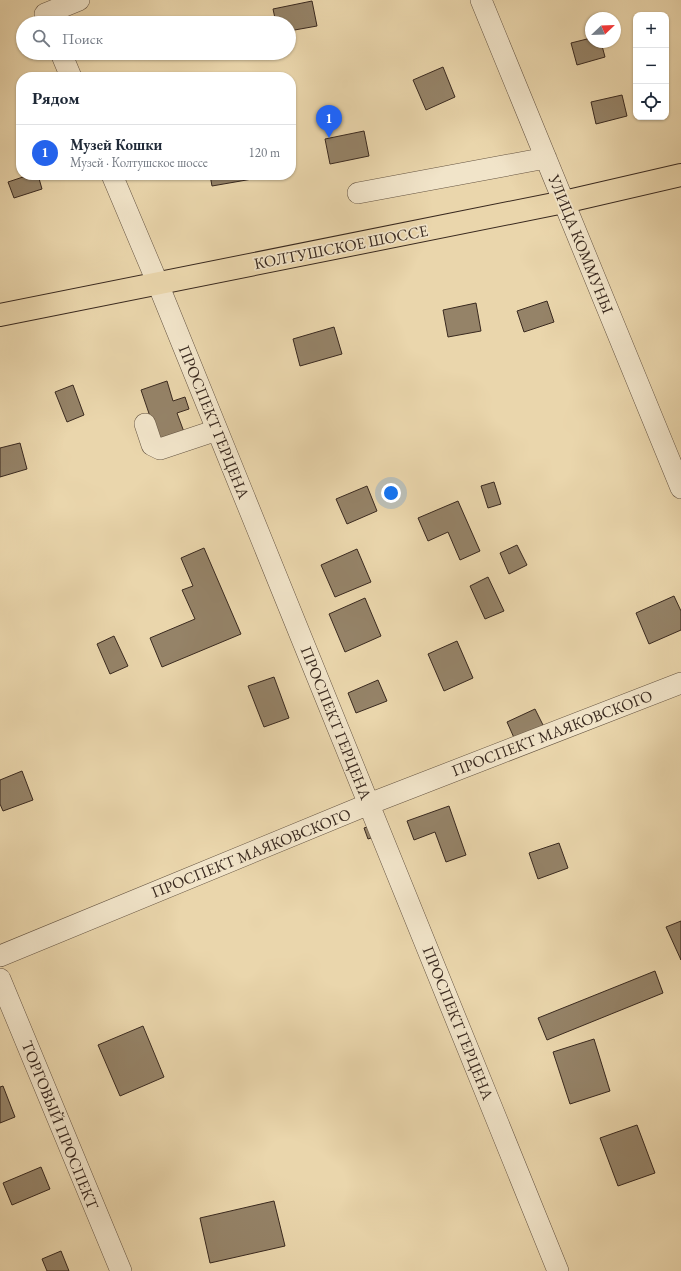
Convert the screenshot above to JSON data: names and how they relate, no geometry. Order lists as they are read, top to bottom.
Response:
{
  "streets": {
    "main road": ["КОЛТУШСКОЕ ШОССЕ"],
    "street": [
      "УЛИЦА КОММУНЫ",
      "ПРОСПЕКТ ГЕРЦЕНА",
      "ПРОСПЕКТ МАЯКОВСКОГО",
      "ТОРГОВЫЙ ПРОСПЕКТ"
    ]
  },
  "crossings": [
    ["УЛИЦА КОММУНЫ", "КОЛТУШСКОЕ ШОССЕ"],
    ["КОЛТУШСКОЕ ШОССЕ", "ПРОСПЕКТ ГЕРЦЕНА"],
    ["ПРОСПЕКТ ГЕРЦЕНА", "ПРОСПЕКТ МАЯКОВСКОГО"]
  ],
  "north": "top right",
  "page": {
    "map_buttons": ["+", "−"],
    "search": "Поиск",
    "heading": "Рядом",
    "pins": "1",
    "list": [
      {
        "mark": "1",
        "name": "Музей Кошки",
        "note": "Музей · Колтушское шоссе",
        "value": "120 m"
      }
    ]
  }
}
